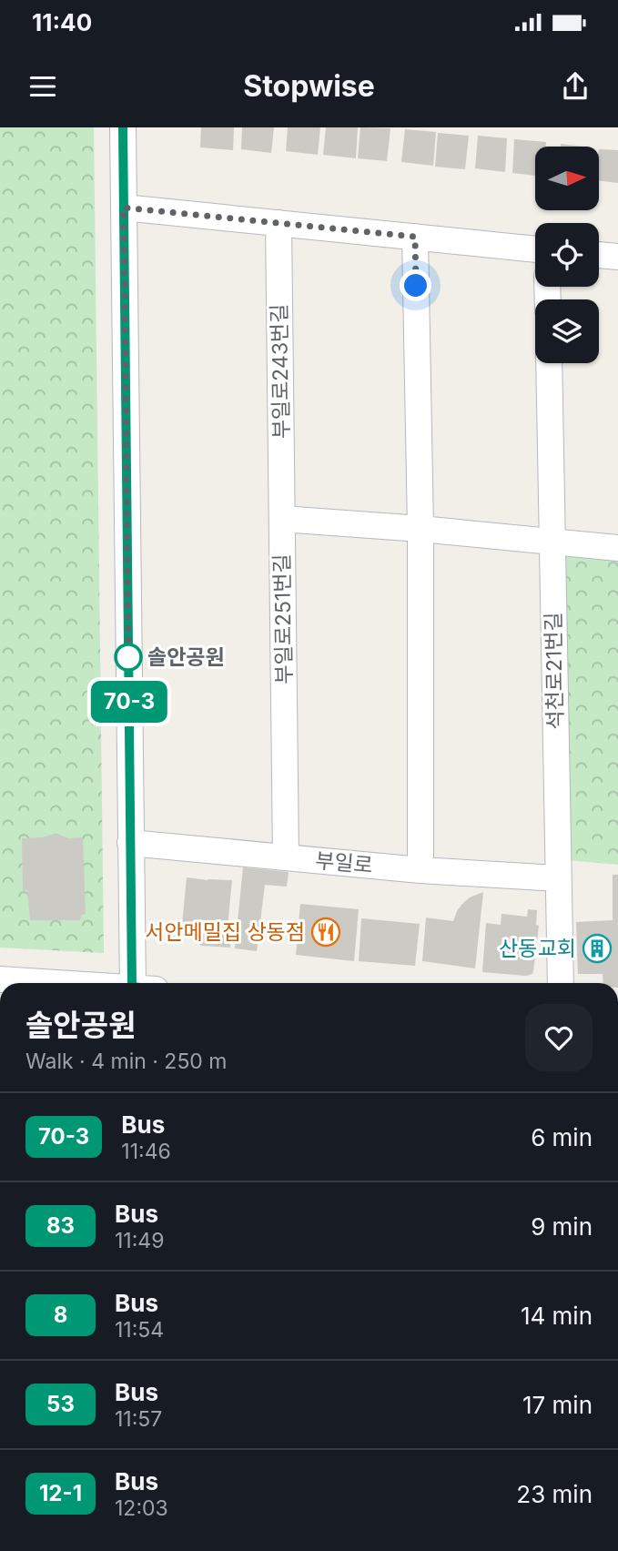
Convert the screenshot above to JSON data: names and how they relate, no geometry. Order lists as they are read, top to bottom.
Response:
{
  "streets": {
    "street": [
      "부일로243번길",
      "부일로251번길",
      "석천로21번길",
      "부일로"
    ]
  },
  "crossings": [
    ["부일로243번길", "부일로251번길"],
    ["부일로251번길", "부일로"],
    ["석천로21번길", "부일로"]
  ],
  "places": {
    "other": ["솔안공원"],
    "restaurant": ["서안메밀집 상동점"],
    "building": ["산동교회"]
  },
  "lines": ["bus line 70-3"],
  "north": "right",
  "page": {
    "status": "11:40",
    "header": "Stopwise",
    "on_map": "70-3",
    "heading": ["솔안공원", "Walk · 4 min · 250 m"],
    "list": [
      {
        "mark": "70-3",
        "name": "Bus",
        "note": "11:46",
        "value": "6 min"
      },
      {
        "mark": "83",
        "name": "Bus",
        "note": "11:49",
        "value": "9 min"
      },
      {
        "mark": "8",
        "name": "Bus",
        "note": "11:54",
        "value": "14 min"
      },
      {
        "mark": "53",
        "name": "Bus",
        "note": "11:57",
        "value": "17 min"
      },
      {
        "mark": "12-1",
        "name": "Bus",
        "note": "12:03",
        "value": "23 min"
      }
    ]
  }
}
